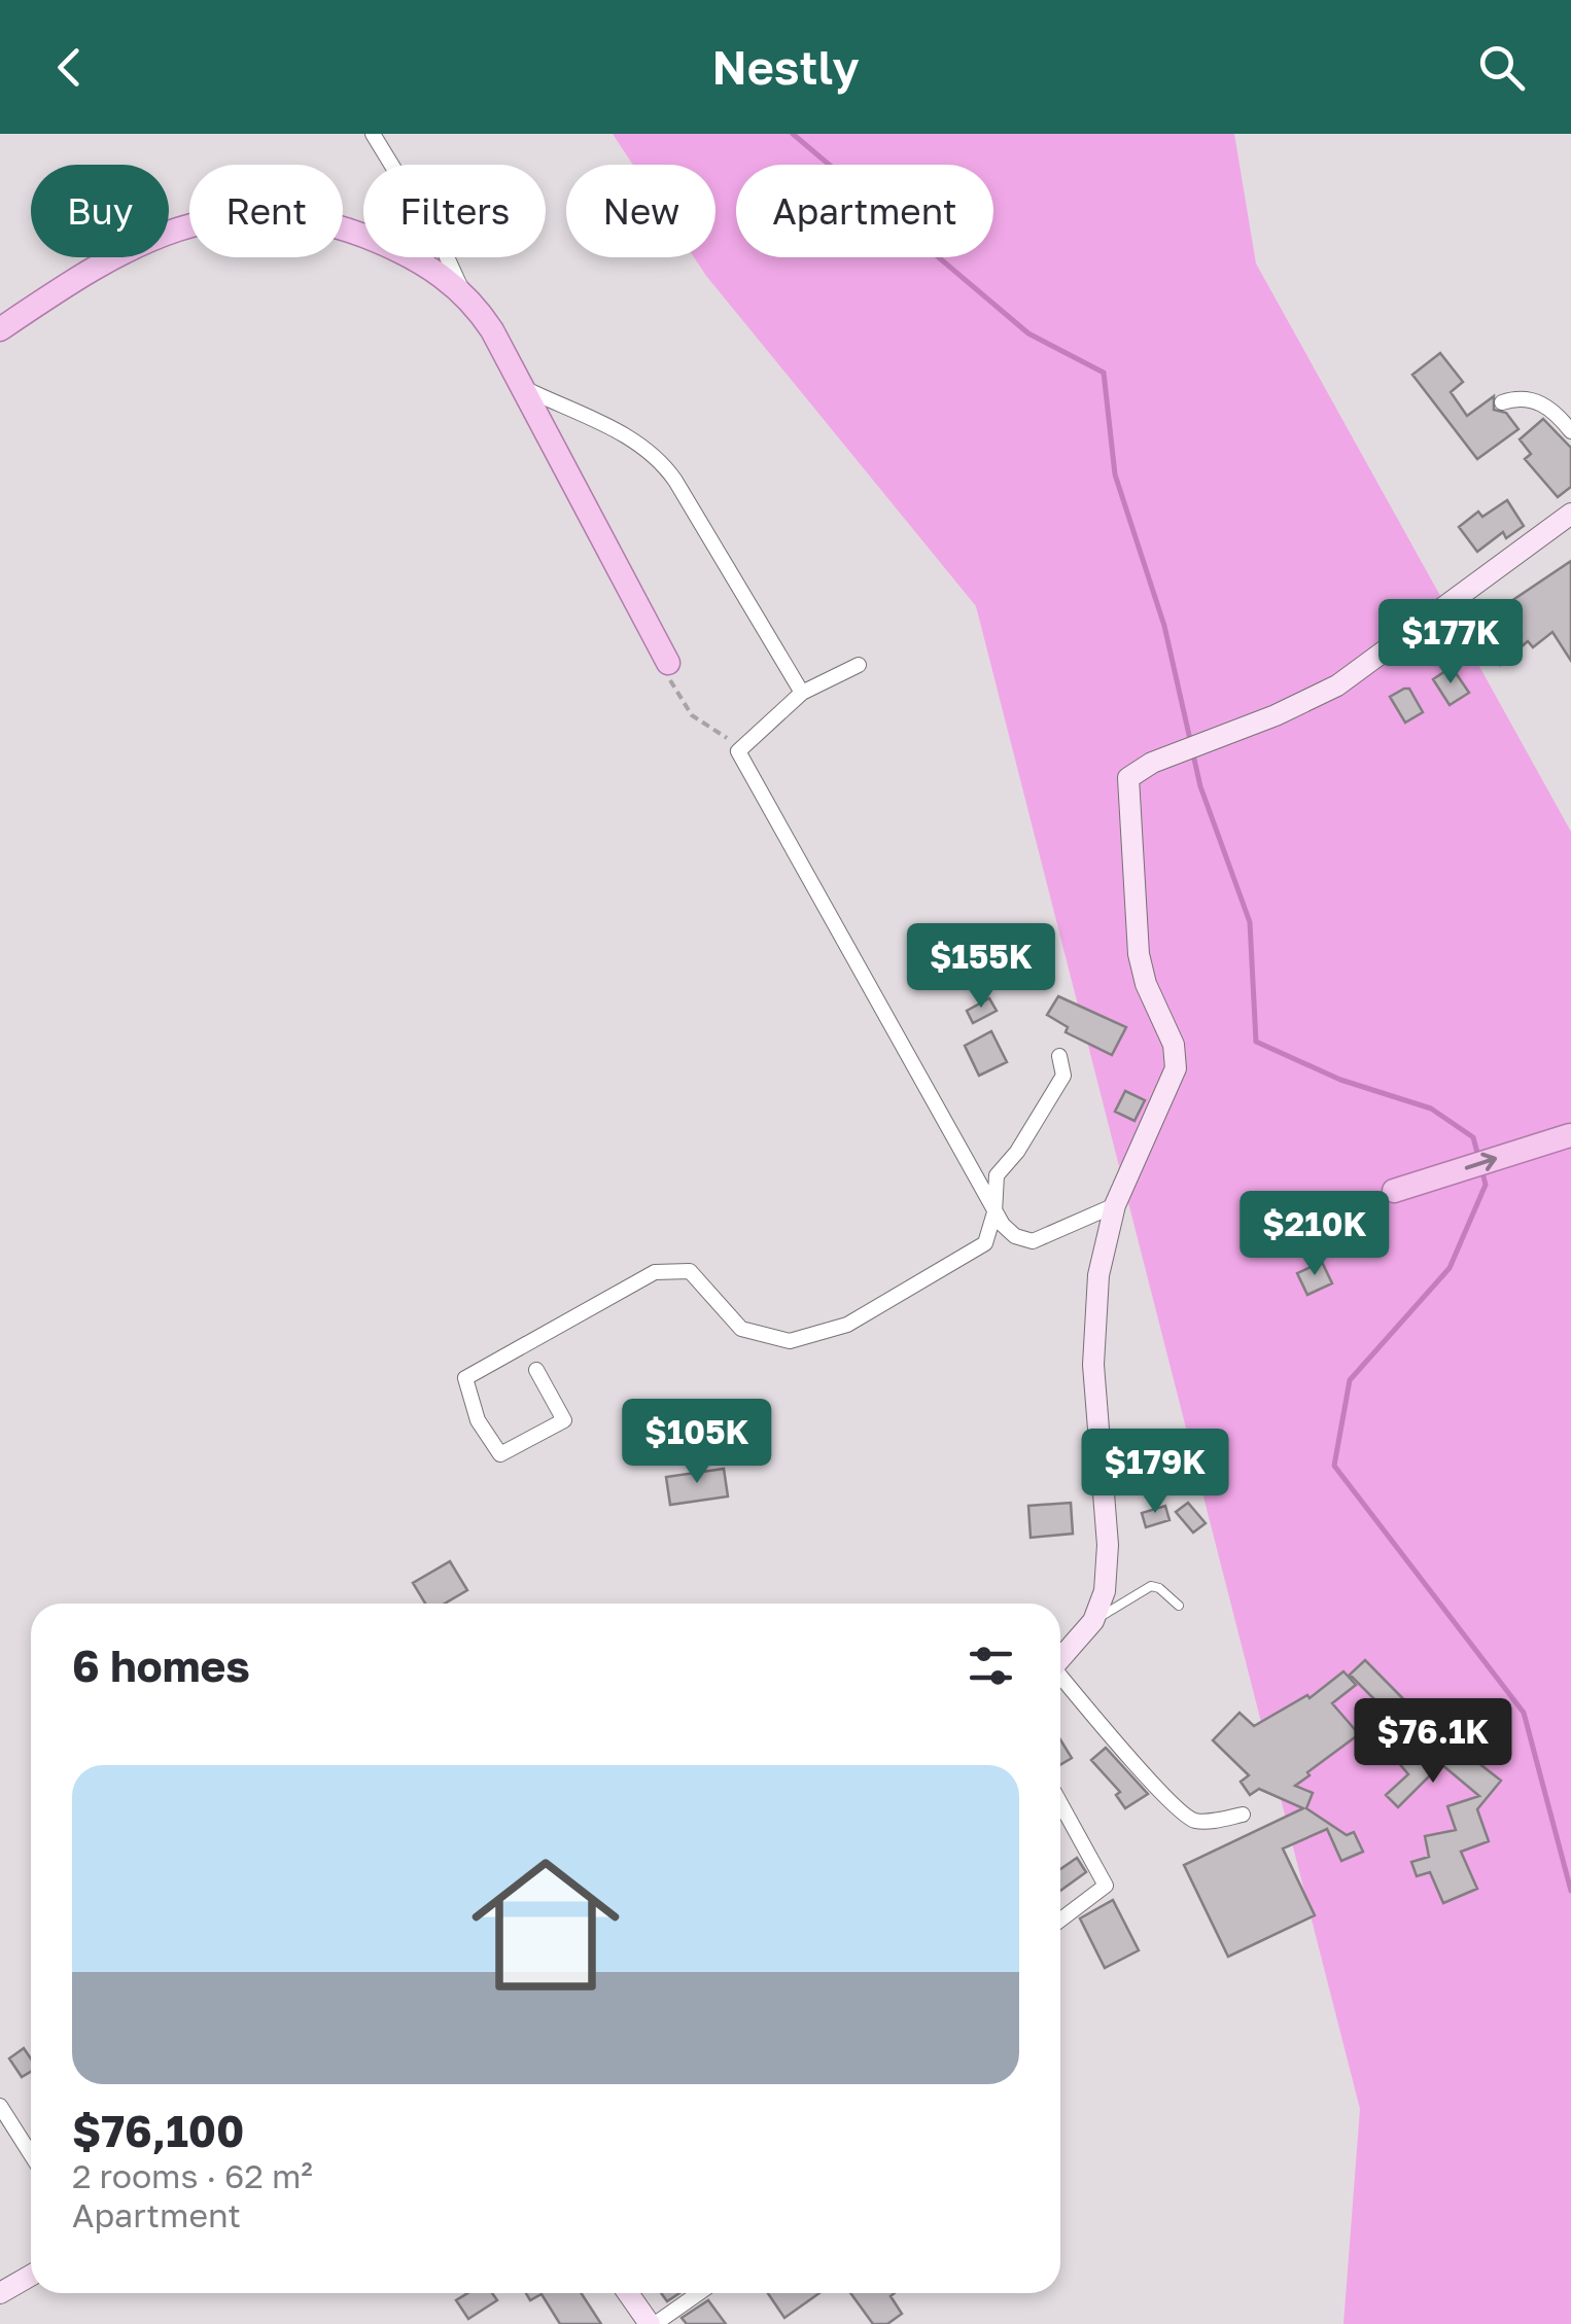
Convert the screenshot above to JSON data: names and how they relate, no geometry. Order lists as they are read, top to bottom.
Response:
{
  "page": {
    "header": "Nestly",
    "chip": [
      "Buy",
      "Rent",
      "Filters",
      "New",
      "Apartment"
    ],
    "price": [
      "$177K",
      "$155K",
      "$210K",
      "$105K",
      "$179K",
      "$76.1K"
    ],
    "heading": "6 homes",
    "list": [
      {
        "name": "$76,100",
        "note": "2 rooms · 62 m² · Apartment"
      }
    ]
  }
}
